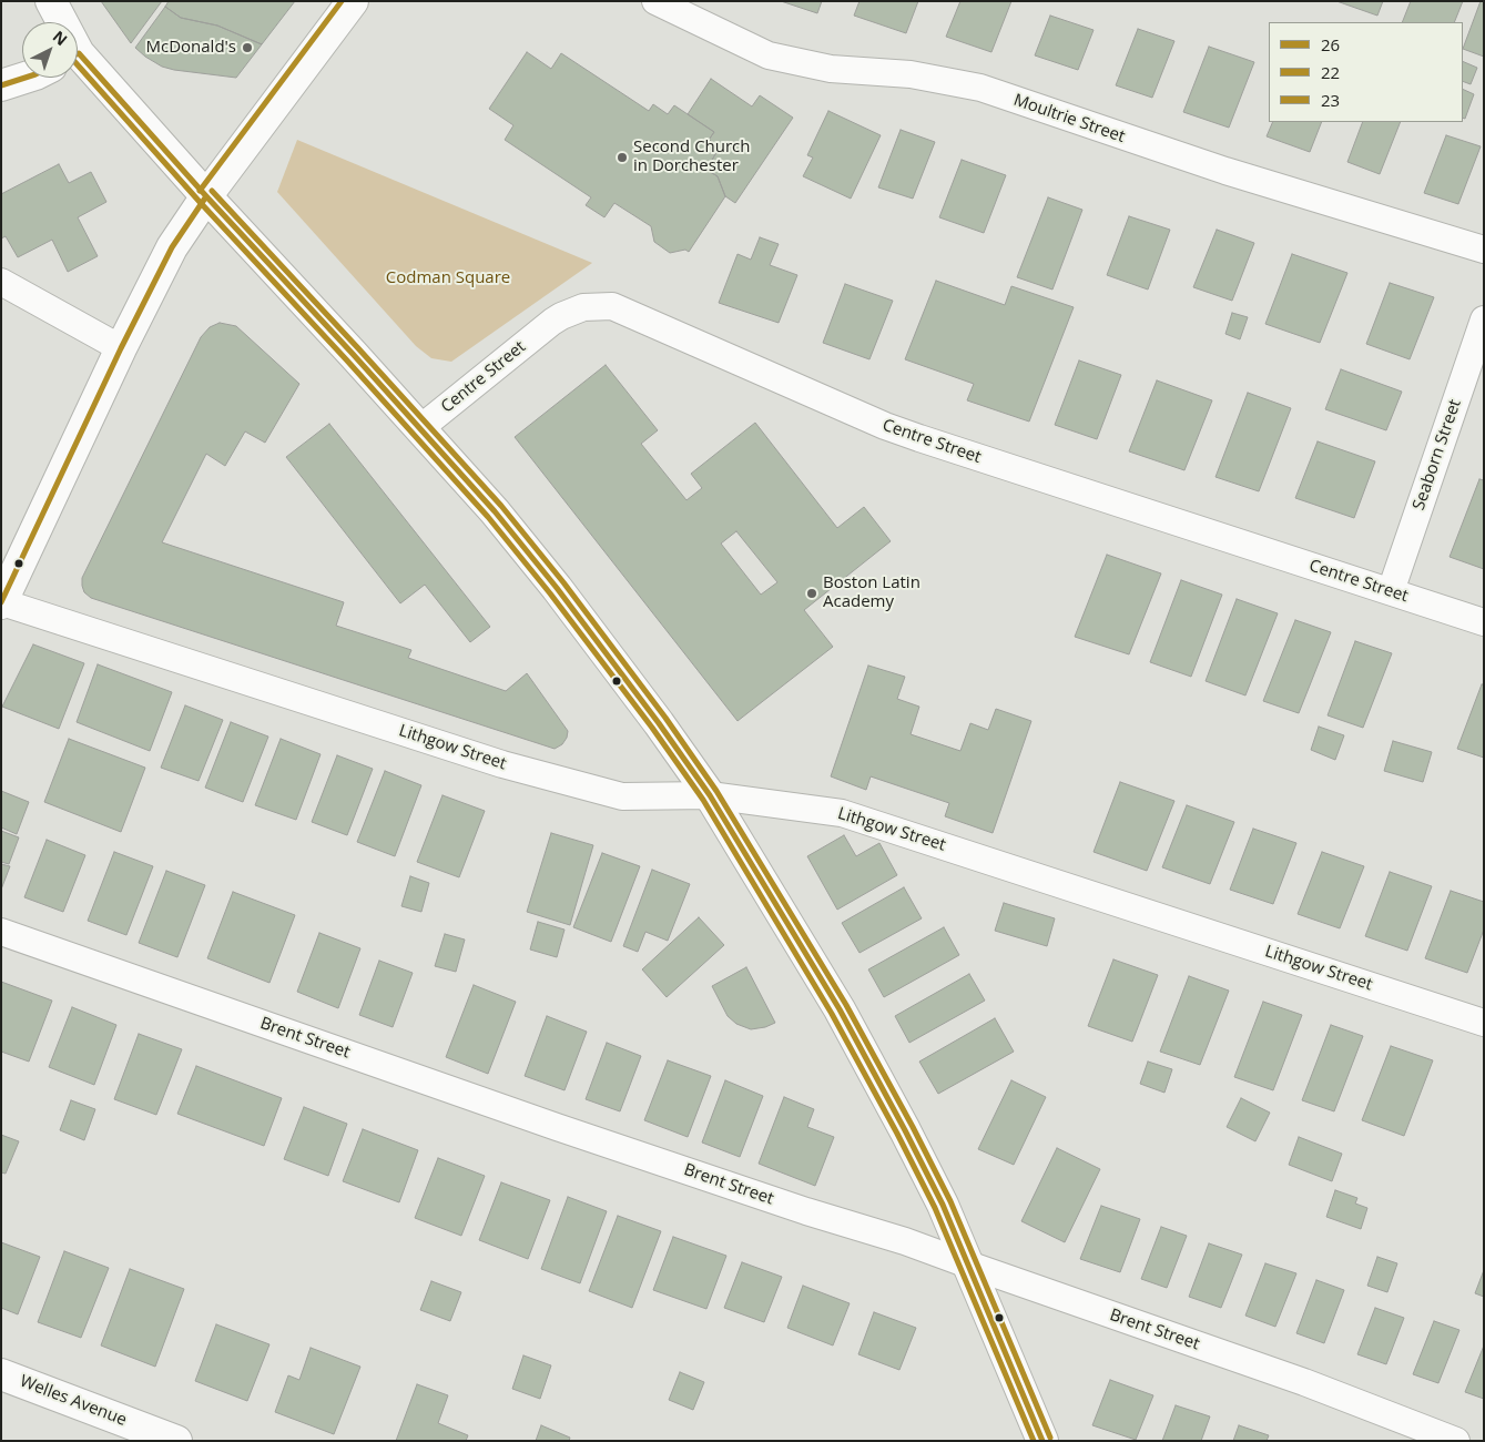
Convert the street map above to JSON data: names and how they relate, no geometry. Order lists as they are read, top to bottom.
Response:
{
  "streets": {
    "main road": ["Welles Avenue"],
    "street": [
      "Moultrie Street",
      "Centre Street",
      "Seaborn Street",
      "Lithgow Street",
      "Brent Street"
    ]
  },
  "crossings": [
    ["Centre Street", "Seaborn Street"]
  ],
  "parks": ["Codman Square"],
  "places": ["McDonald's", "Second Church in Dorchester", "Boston Latin Academy"],
  "lines": ["transit line 23", "transit line 26", "transit line 22"],
  "legend": ["26", "22", "23"],
  "north": "top right"
}
